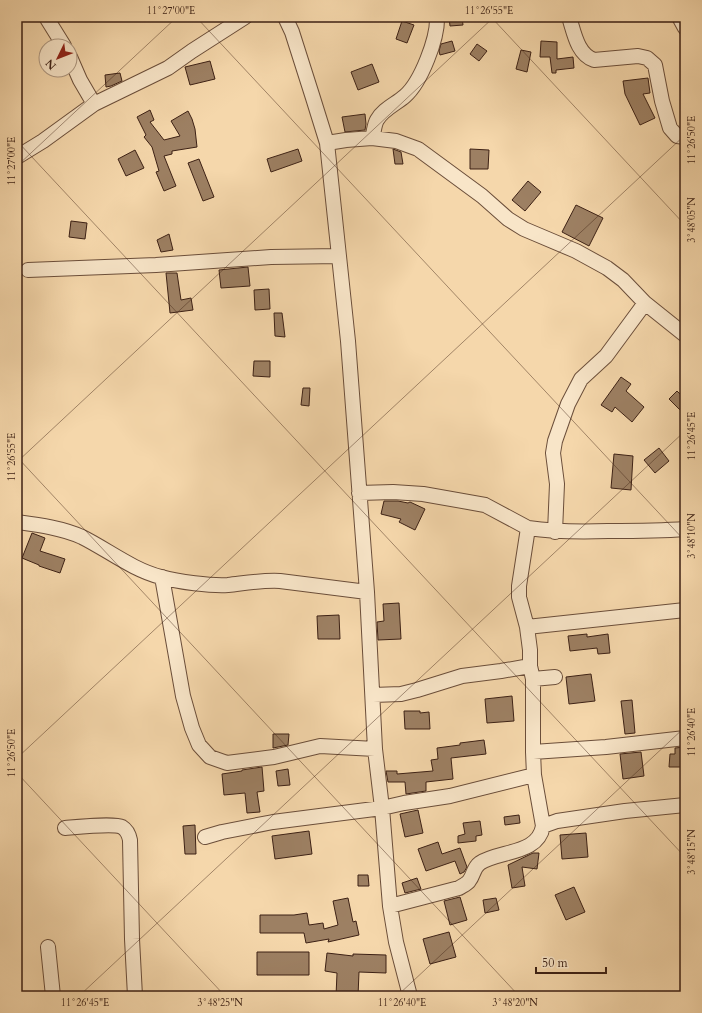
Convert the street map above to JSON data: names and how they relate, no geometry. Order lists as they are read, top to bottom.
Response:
{
  "scale_bar": "50 m",
  "north": "bottom left",
  "coordinates": [
    "11°27'00\"E",
    "11°26'55\"E",
    "11°26'50\"E",
    "3°48'05\"N",
    "11°26'45\"E",
    "3°48'10\"N",
    "11°26'40\"E",
    "3°48'15\"N",
    "3°48'25\"N",
    "3°48'20\"N"
  ]
}
